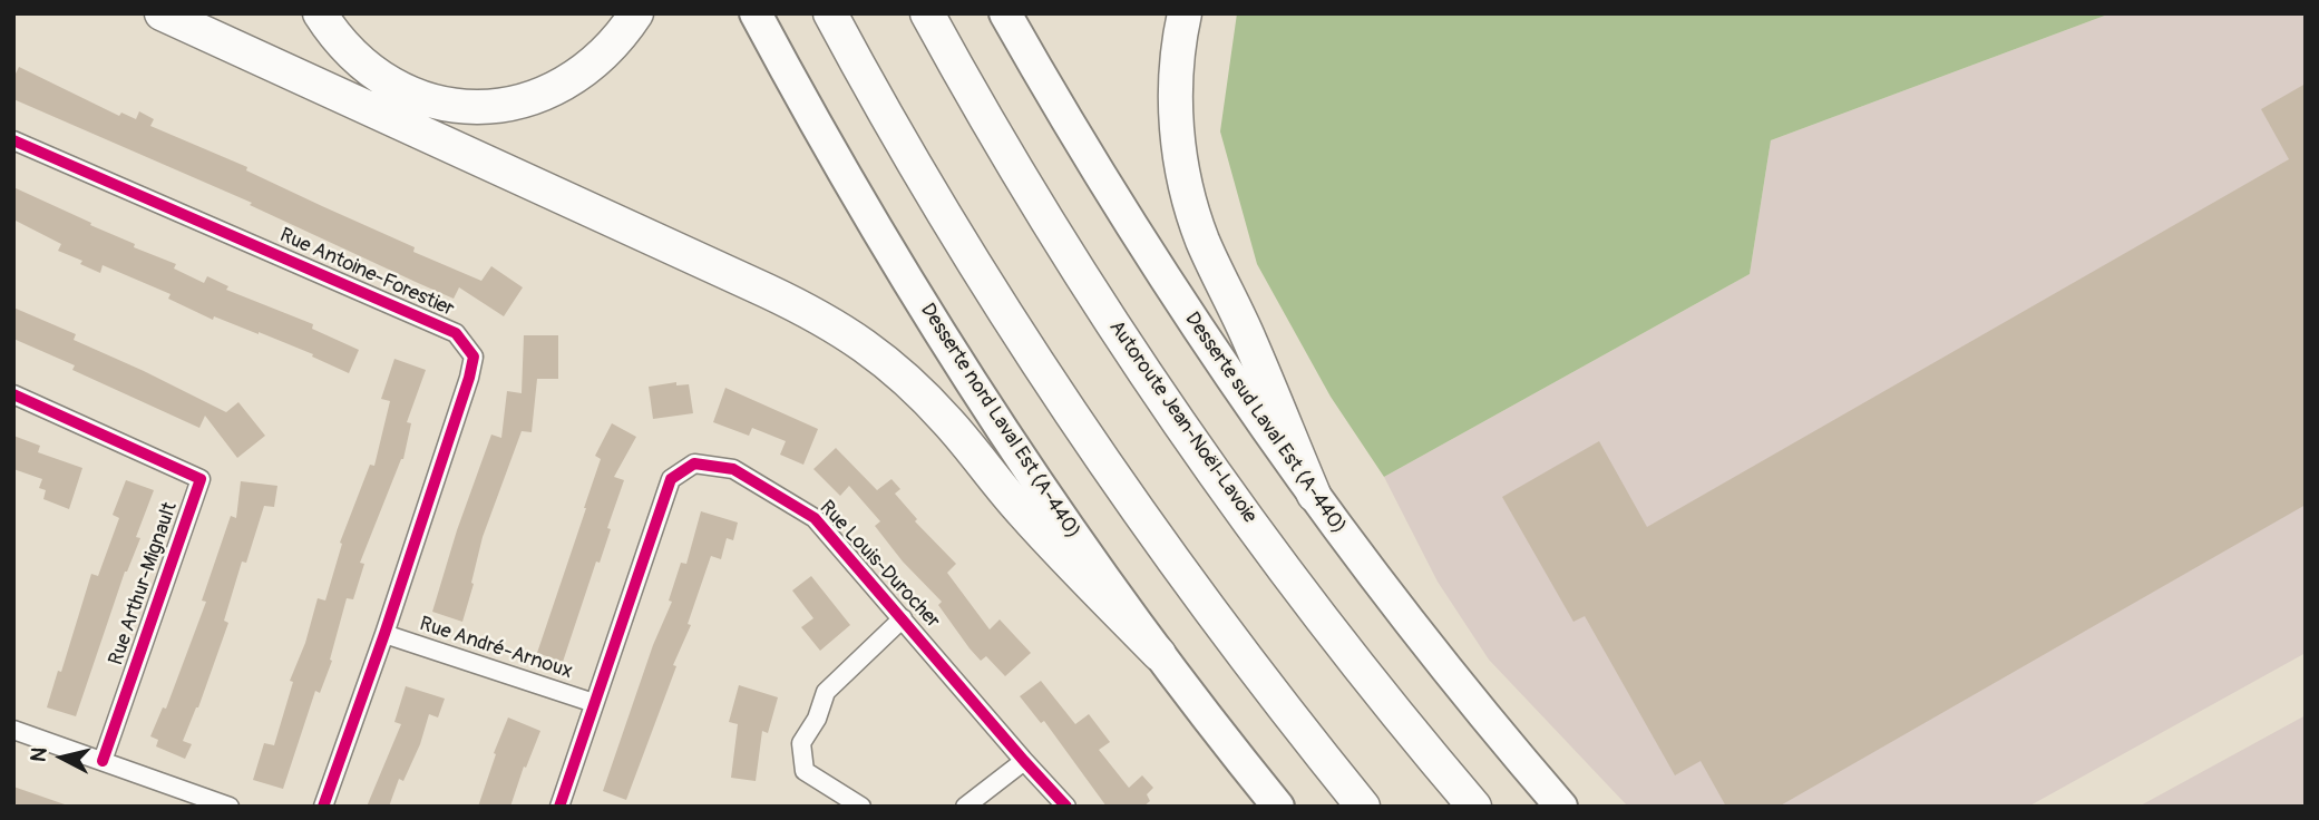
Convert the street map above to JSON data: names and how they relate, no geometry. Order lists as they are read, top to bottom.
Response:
{
  "streets": {
    "highway": ["Desserte nord Laval Est (A-440)", "Autoroute Jean-Noël-Lavoie", "Desserte sud Laval Est (A-440)"],
    "street": [
      "Rue Antoine-Forestier",
      "Rue Louis-Durocher",
      "Rue Arthur-Mignault",
      "Rue André-Arnoux"
    ]
  },
  "crossings": [
    ["Rue Antoine-Forestier", "Rue André-Arnoux"],
    ["Rue Louis-Durocher", "Rue André-Arnoux"]
  ],
  "north": "left"
}
